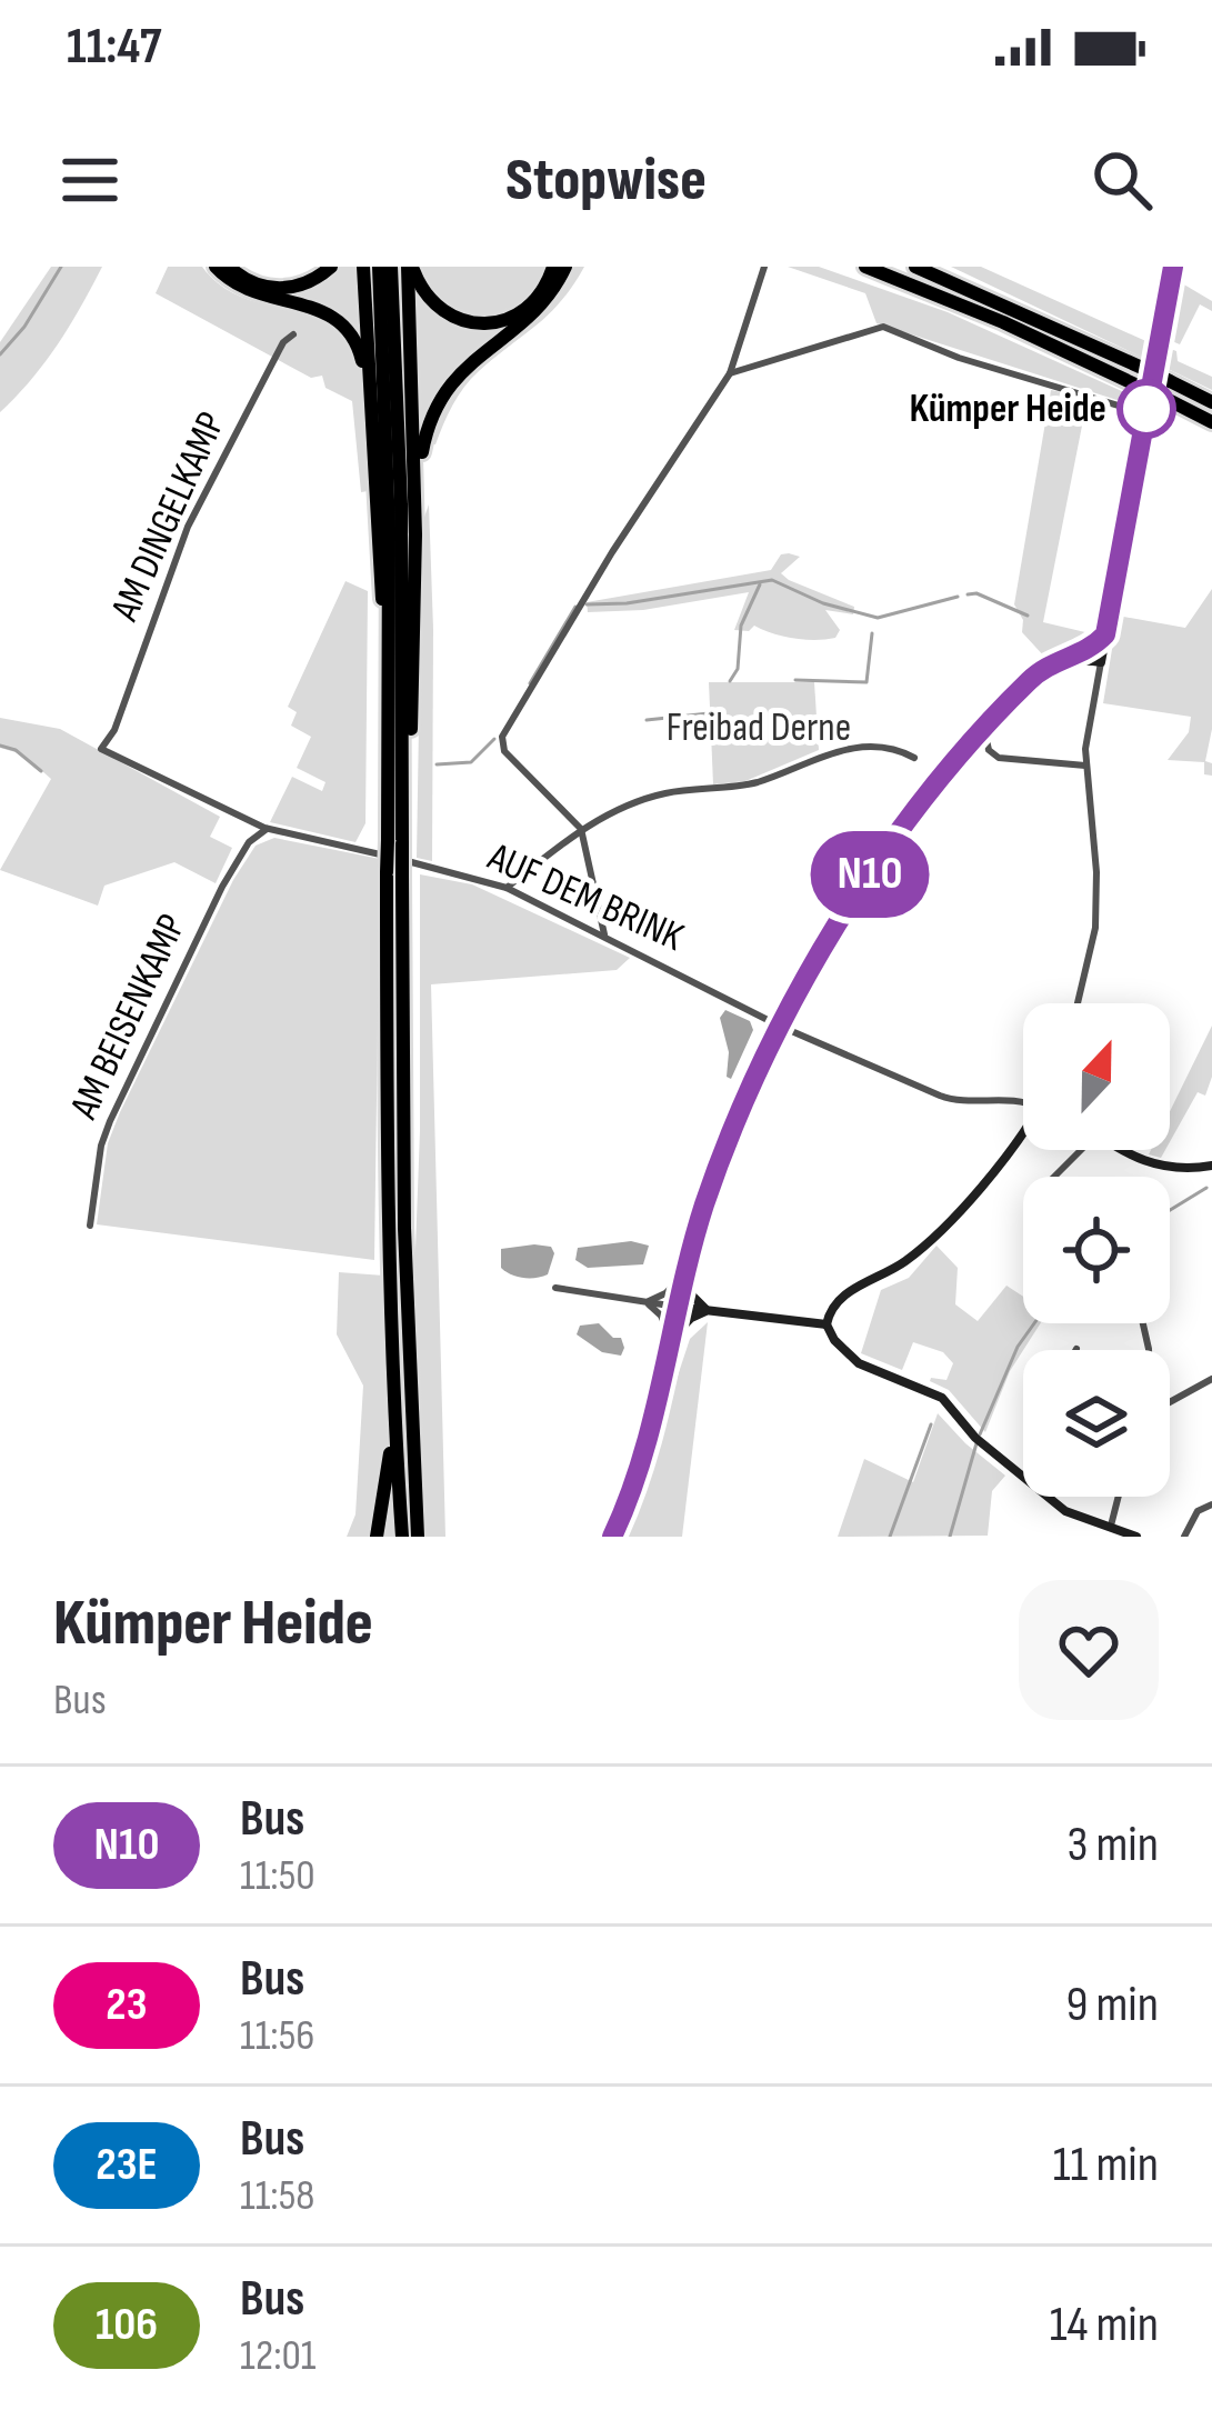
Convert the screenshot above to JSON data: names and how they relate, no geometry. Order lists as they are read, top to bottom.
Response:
{
  "streets": {
    "street": ["AM DINGELKAMP", "AUF DEM BRINK", "AM BEISENKAMP"]
  },
  "crossings": [
    ["AM DINGELKAMP", "AUF DEM BRINK"],
    ["AUF DEM BRINK", "AM BEISENKAMP"]
  ],
  "parks": ["Freibad Derne"],
  "places": ["Kümper Heide"],
  "lines": ["bus line N10"],
  "north": "top",
  "page": {
    "status": "11:47",
    "header": "Stopwise",
    "on_map": "N10",
    "heading": ["Kümper Heide", "Bus"],
    "list": [
      {
        "mark": "N10",
        "name": "Bus",
        "note": "11:50",
        "value": "3 min"
      },
      {
        "mark": "23",
        "name": "Bus",
        "note": "11:56",
        "value": "9 min"
      },
      {
        "mark": "23E",
        "name": "Bus",
        "note": "11:58",
        "value": "11 min"
      },
      {
        "mark": "106",
        "name": "Bus",
        "note": "12:01",
        "value": "14 min"
      }
    ]
  }
}
